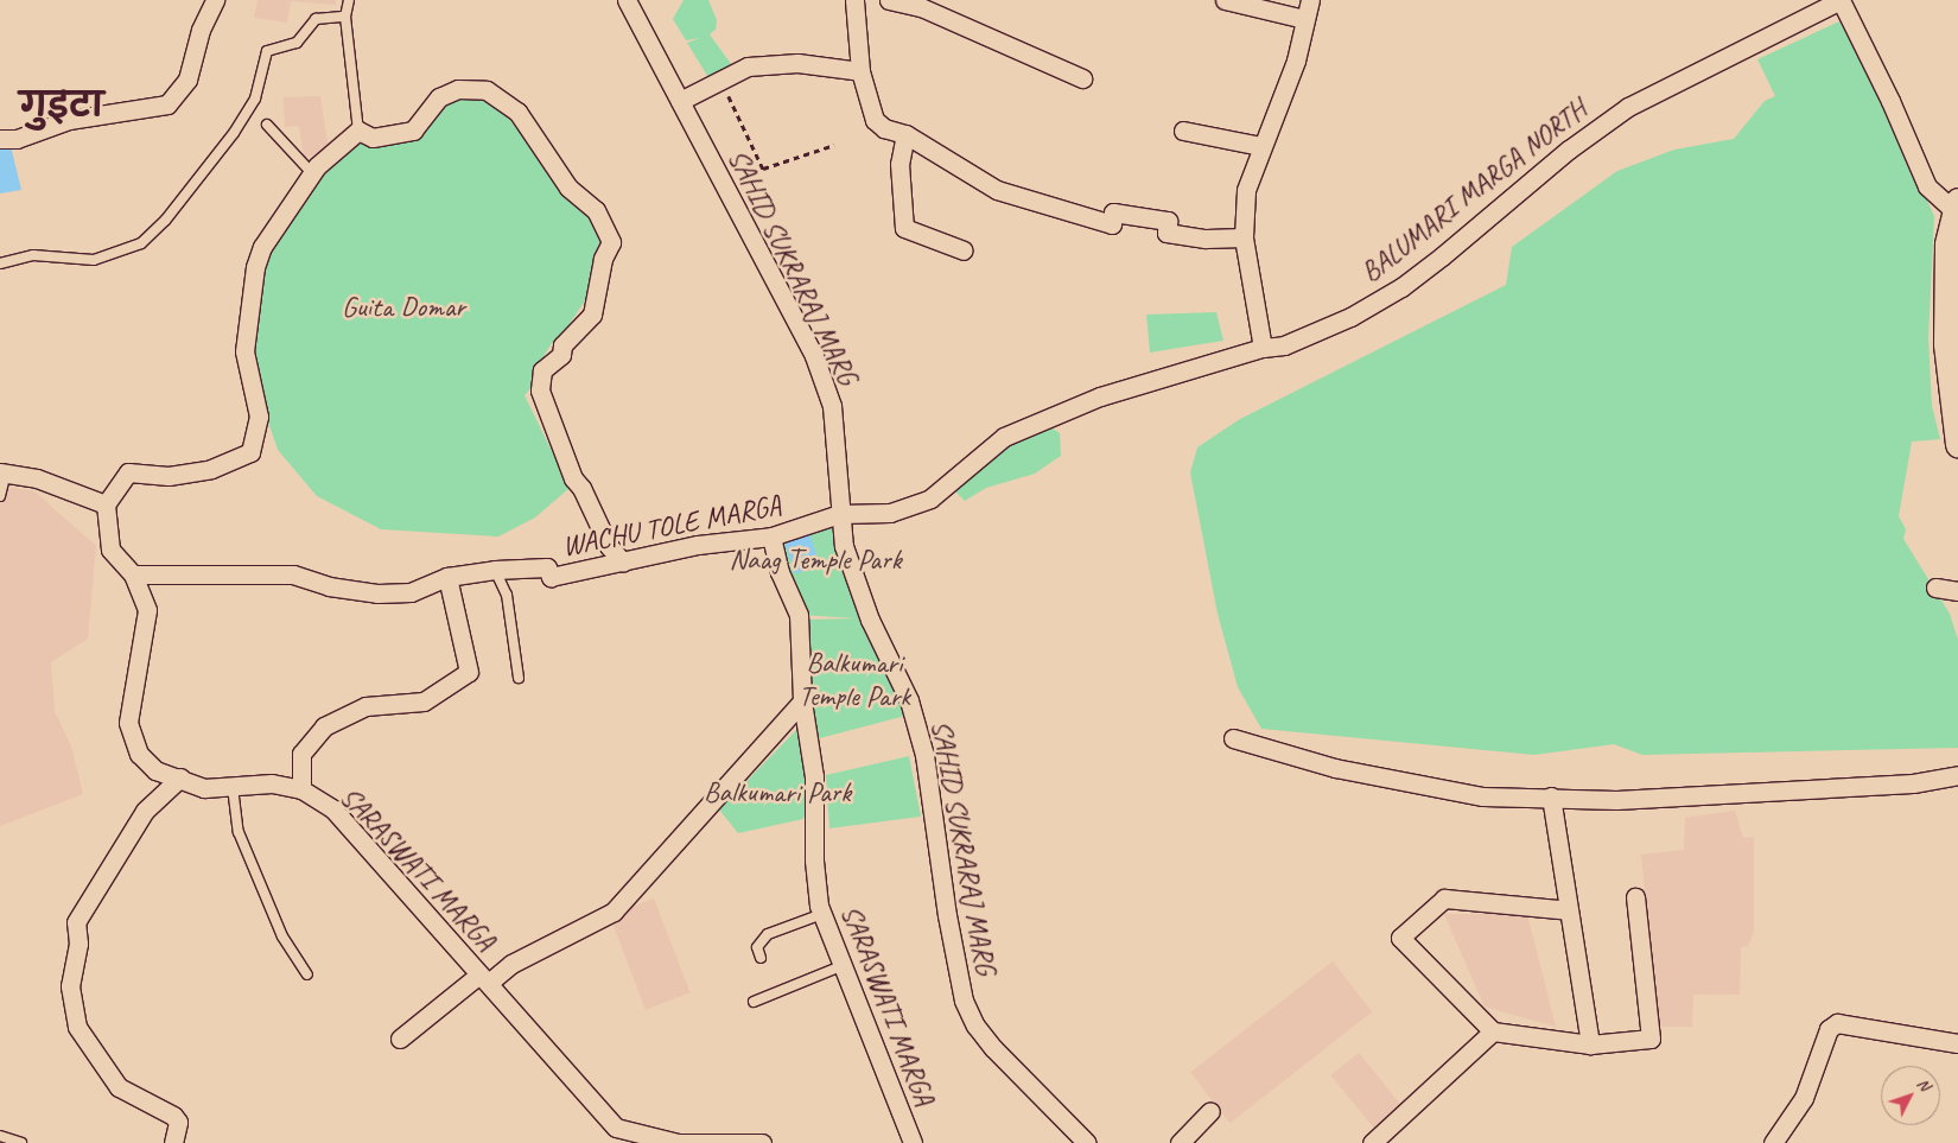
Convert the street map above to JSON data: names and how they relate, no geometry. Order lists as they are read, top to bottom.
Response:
{
  "streets": {
    "street": [
      "BALUMARI MARGA NORTH",
      "SAHID SUKRARAJ MARG",
      "WACHU TOLE MARGA",
      "SARASWATI MARGA"
    ]
  },
  "crossings": [
    ["BALUMARI MARGA NORTH", "SAHID SUKRARAJ MARG"],
    ["BALUMARI MARGA NORTH", "WACHU TOLE MARGA"],
    ["SAHID SUKRARAJ MARG", "WACHU TOLE MARGA"],
    ["WACHU TOLE MARGA", "SARASWATI MARGA"]
  ],
  "districts": ["गुइटा"],
  "parks": [
    "Guita Domar",
    "Naag Temple Park",
    "Balkumari Temple Park",
    "Balkumari Park"
  ],
  "north": "top right"
}
